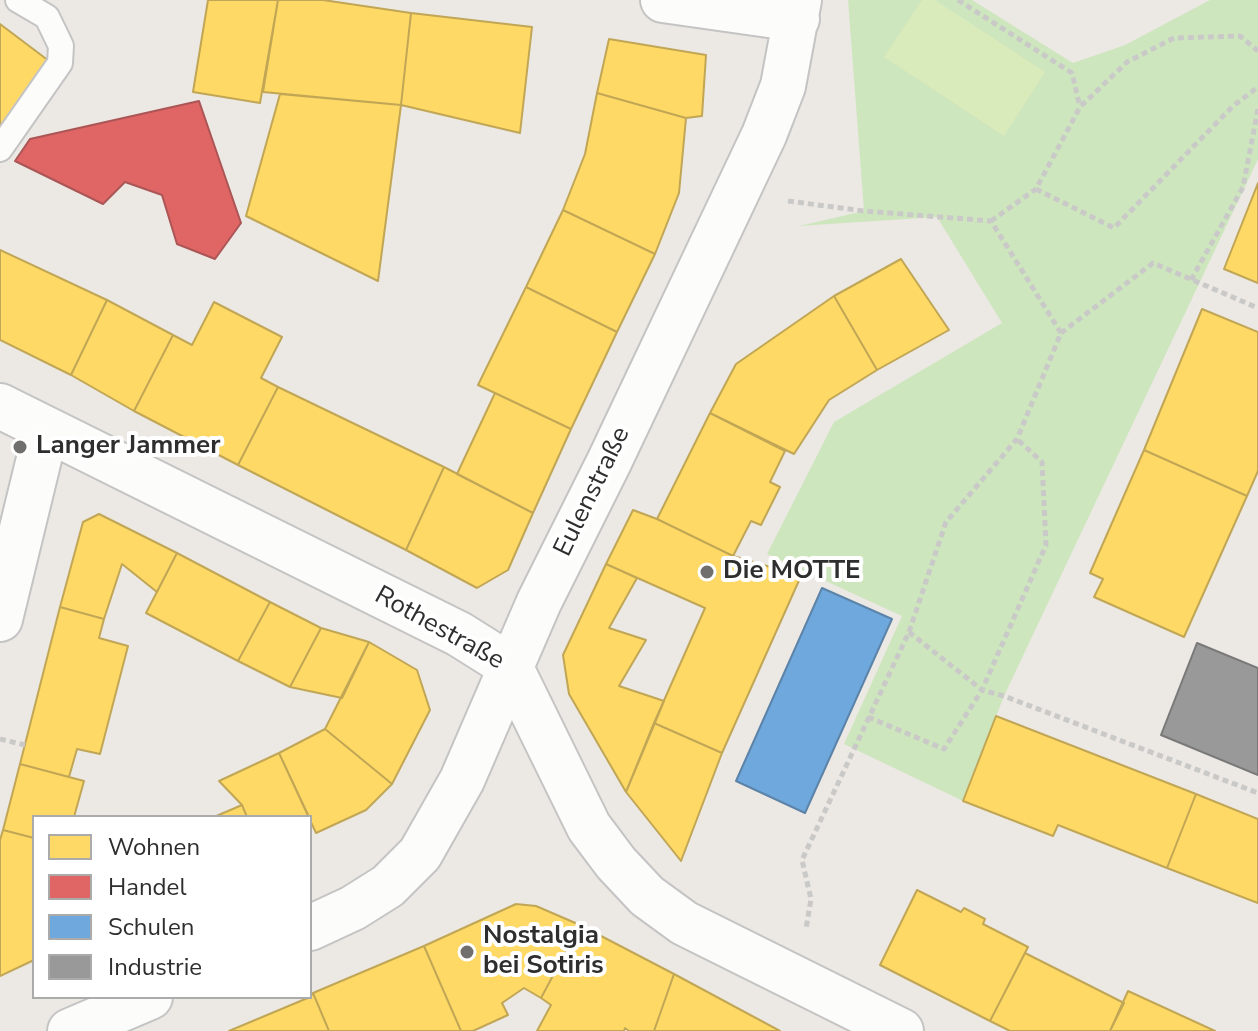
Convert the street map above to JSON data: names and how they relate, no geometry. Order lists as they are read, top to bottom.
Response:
{
  "streets": {
    "street": ["Eulenstraße", "Rothestraße"]
  },
  "crossings": [
    ["Eulenstraße", "Rothestraße"]
  ],
  "places": ["Langer Jammer", "Die MOTTE", "Nostalgia bei Sotiris"],
  "legend": [
    "Wohnen",
    "Handel",
    "Schulen",
    "Industrie"
  ]
}
